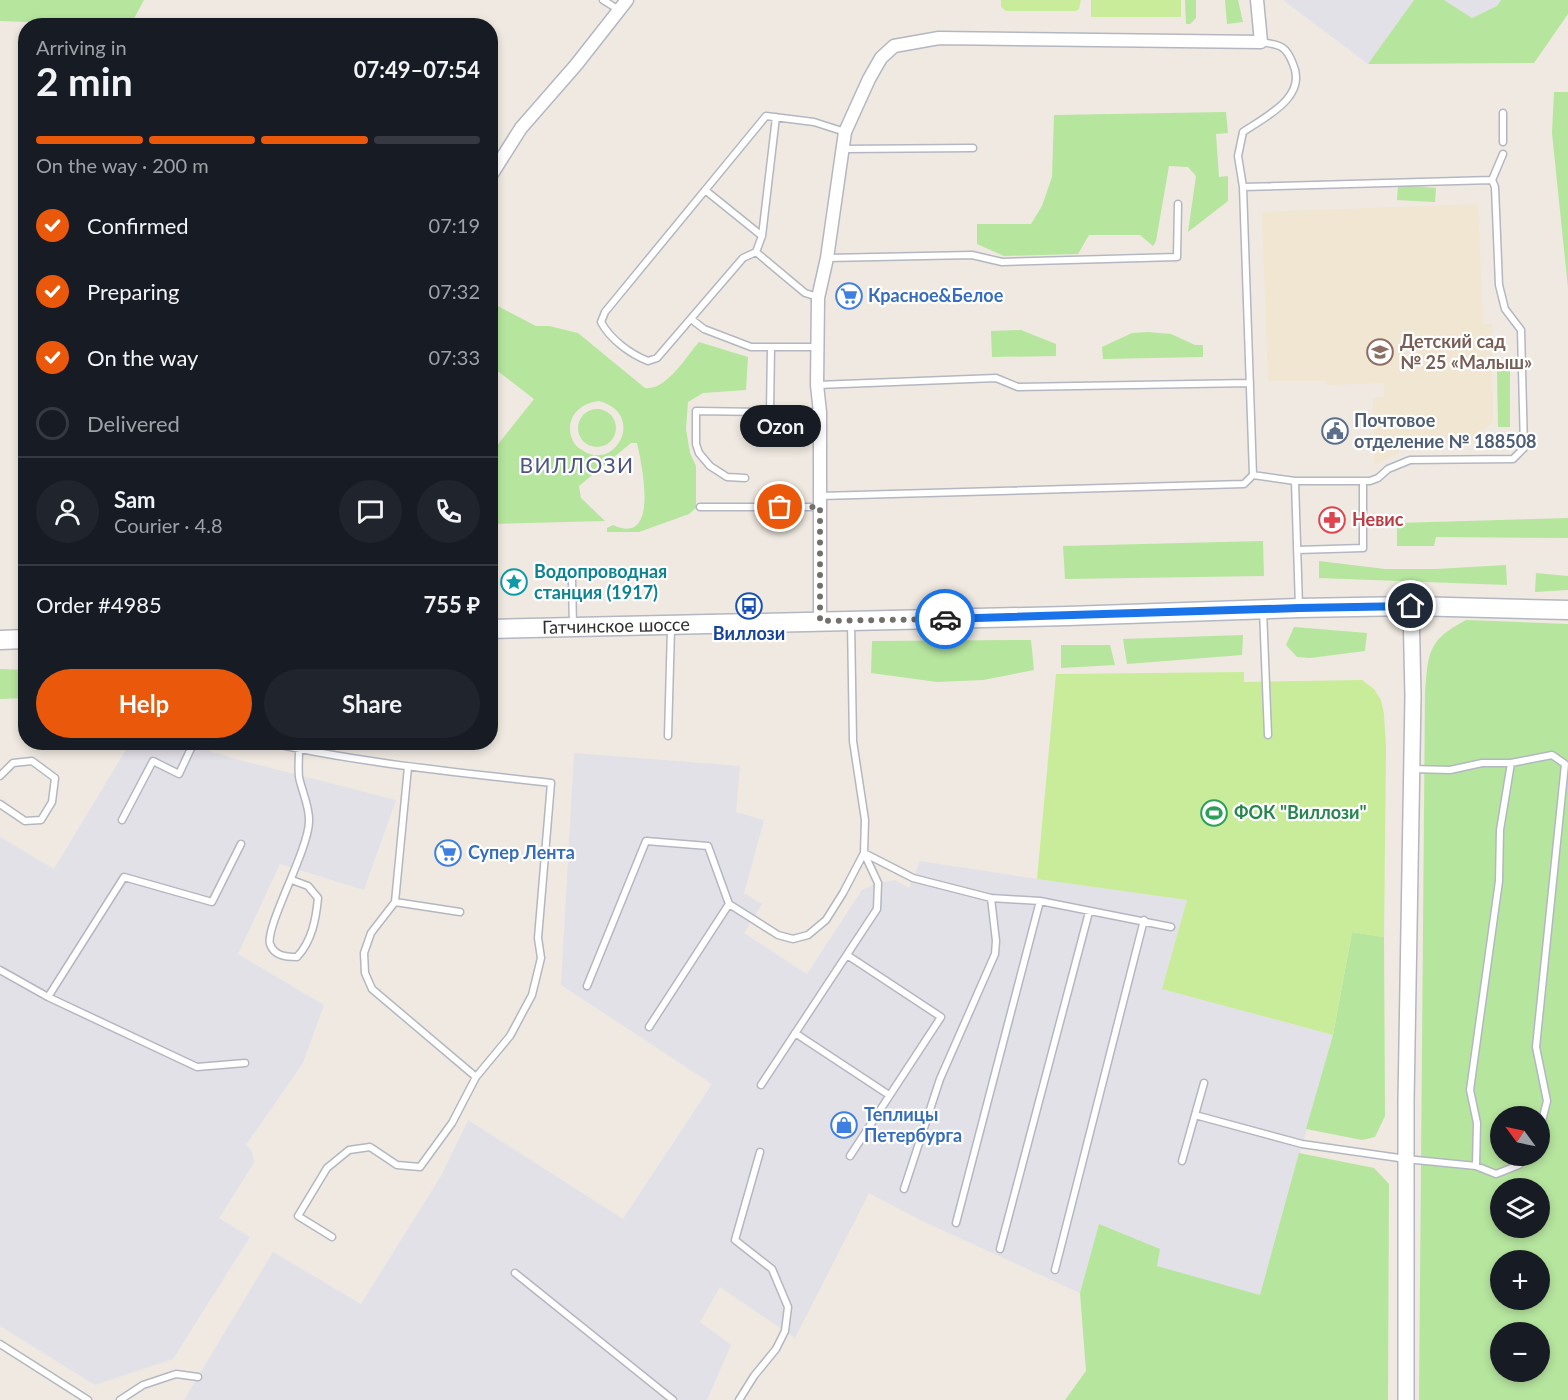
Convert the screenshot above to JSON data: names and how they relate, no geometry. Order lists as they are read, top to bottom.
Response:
{
  "streets": {
    "main road": ["Гатчинское шоссе"]
  },
  "districts": ["ВИЛЛОЗИ"],
  "places": {
    "supermarket": ["Красное&Белое", "Супер Лента"],
    "school or university": ["Детский сад № 25 «Малыш»"],
    "public building": ["Почтовое отделение № 188508"],
    "other": ["Ozon"],
    "pharmacy": ["Невис"],
    "place": ["Водопроводная станция (1917)"],
    "bus stop": ["Виллози"],
    "sports": ["ФОК \"Виллози\""],
    "shop": ["Теплицы Петербурга"]
  },
  "north": "top left",
  "page": {
    "heading": ["2 min", "Arriving in", "07:49–07:54"],
    "panel": [
      "Sam",
      "Courier · 4.8",
      "Order #4985",
      "755 ₽"
    ],
    "bar": "On the way · 200 m",
    "list": [
      ["Confirmed", "07:19"],
      ["Preparing", "07:32"],
      ["On the way", "07:33"],
      "Delivered"
    ],
    "bubble": "Ozon",
    "buttons": ["Help", "Share"],
    "map_buttons": ["+", "−"]
  }
}
